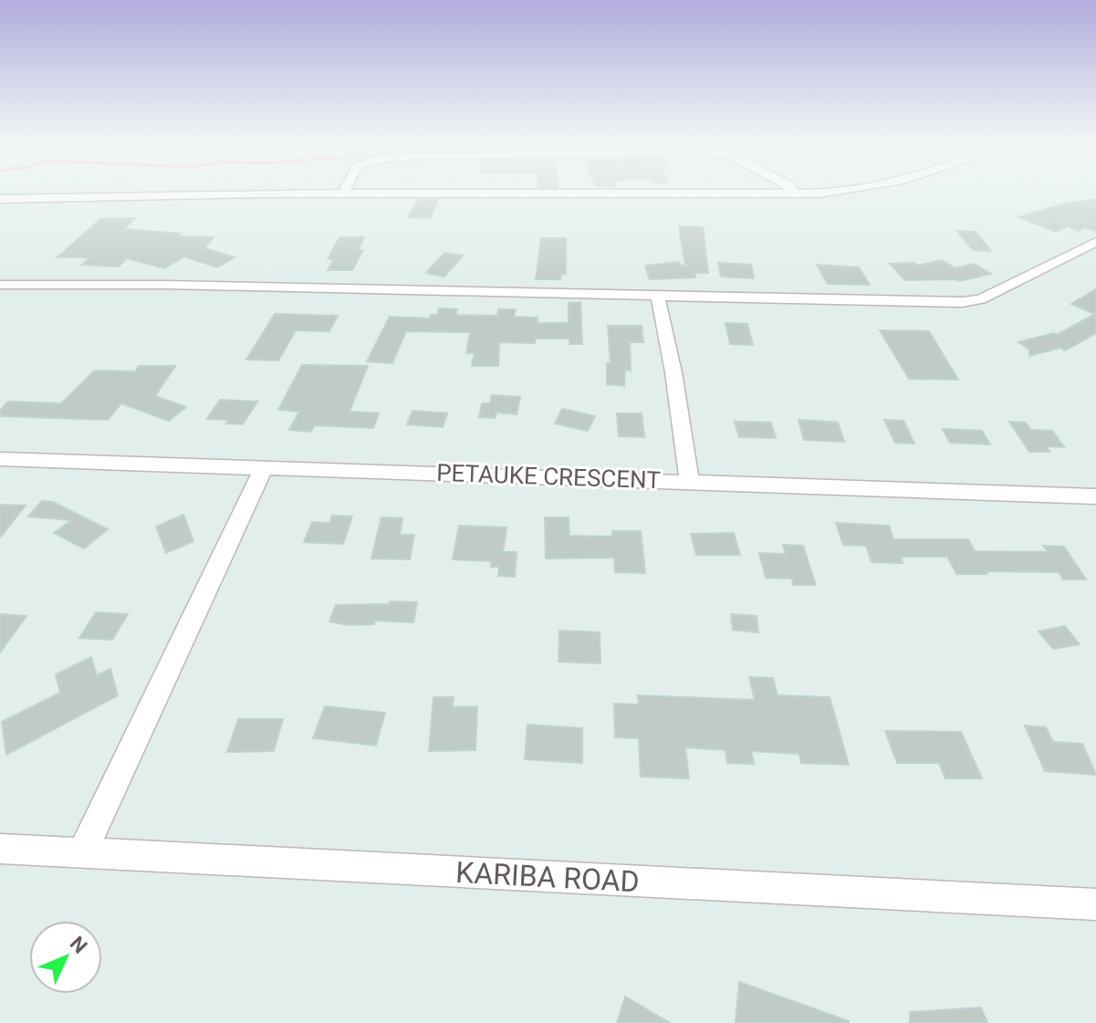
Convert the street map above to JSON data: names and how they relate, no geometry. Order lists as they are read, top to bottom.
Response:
{
  "streets": {
    "street": ["PETAUKE CRESCENT", "KARIBA ROAD"]
  },
  "north": "top right"
}
